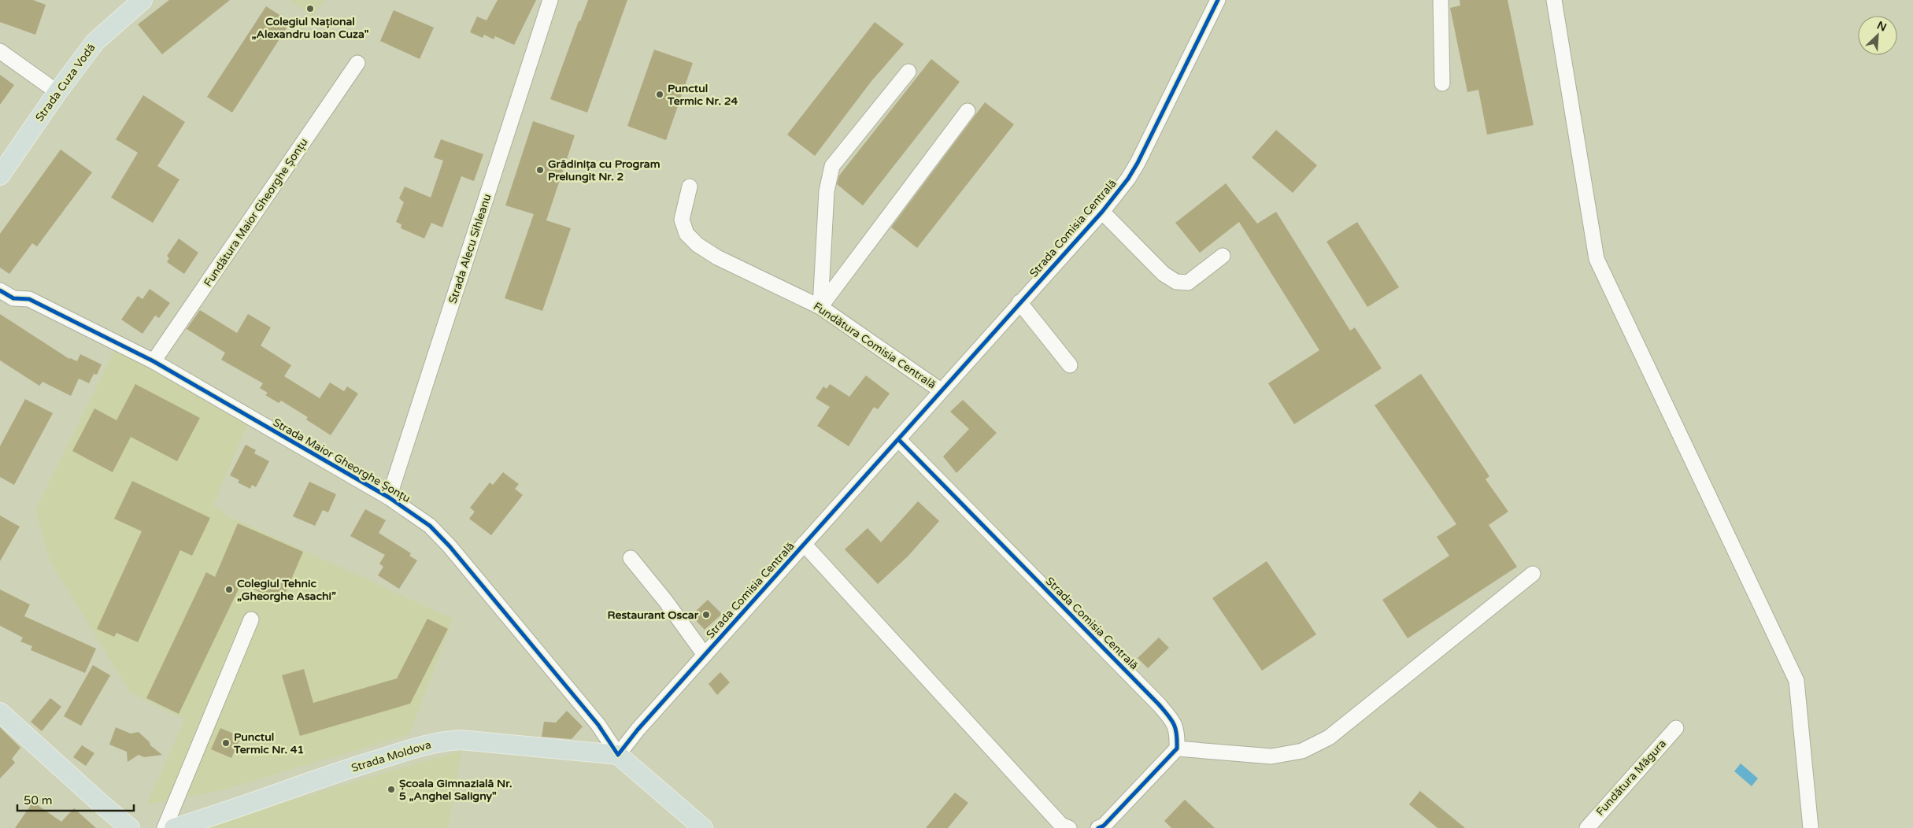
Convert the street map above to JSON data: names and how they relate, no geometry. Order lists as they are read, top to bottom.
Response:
{
  "streets": {
    "main road": ["Strada Cuza Vodă", "Strada Moldova"],
    "street": [
      "Fundătura Maior Gheorghe Șonțu",
      "Strada Comisia Centrală",
      "Strada Alecu Sihleanu",
      "Fundătura Comisia Centrală",
      "Strada Maior Gheorghe Șonțu",
      "Fundătura Măgura"
    ]
  },
  "crossings": [
    ["Fundătura Maior Gheorghe Șonțu", "Strada Maior Gheorghe Șonțu"],
    ["Strada Comisia Centrală", "Fundătura Comisia Centrală"],
    ["Strada Comisia Centrală", "Strada Maior Gheorghe Șonțu"],
    ["Strada Comisia Centrală", "Strada Moldova"],
    ["Strada Alecu Sihleanu", "Strada Maior Gheorghe Șonțu"],
    ["Strada Maior Gheorghe Șonțu", "Strada Moldova"]
  ],
  "places": [
    "Colegiul Național „Alexandru Ioan Cuza\"",
    "Punctul Termic Nr. 24",
    "Grădinița cu Program Prelungit Nr. 2",
    "Colegiul Tehnic „Gheorghe Asachi”",
    "Restaurant Oscar",
    "Punctul Termic Nr. 41",
    "Școala Gimnazială Nr. 5 „Anghel Saligny\""
  ],
  "scale_bar": "50 m",
  "north": "top right"
}
